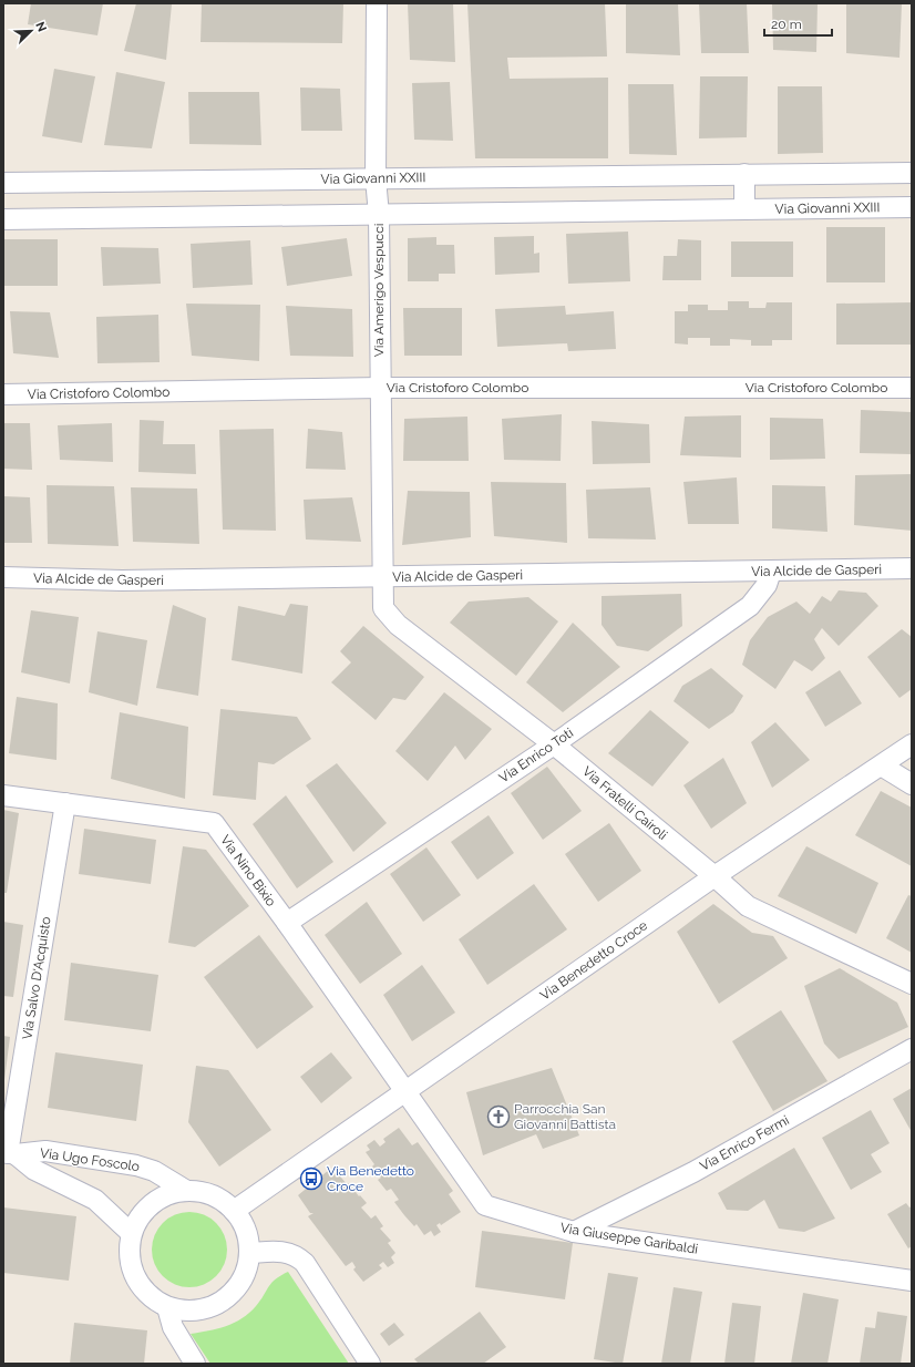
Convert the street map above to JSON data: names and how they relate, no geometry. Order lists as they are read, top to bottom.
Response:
{
  "streets": {
    "street": [
      "Via Giovanni XXIII",
      "Via Amerigo Vespucci",
      "Via Cristoforo Colombo",
      "Via Alcide de Gasperi",
      "Via Enrico Toti",
      "Via Fratelli Cairoli",
      "Via Nino Bixio",
      "Via Benedetto Croce",
      "Via Salvo D'Acquisto",
      "Via Enrico Fermi",
      "Via Ugo Foscolo",
      "Via Giuseppe Garibaldi"
    ]
  },
  "crossings": [
    ["Via Giovanni XXIII", "Via Amerigo Vespucci"],
    ["Via Amerigo Vespucci", "Via Cristoforo Colombo"],
    ["Via Amerigo Vespucci", "Via Alcide de Gasperi"],
    ["Via Amerigo Vespucci", "Via Fratelli Cairoli"],
    ["Via Alcide de Gasperi", "Via Enrico Toti"],
    ["Via Alcide de Gasperi", "Via Fratelli Cairoli"],
    ["Via Enrico Toti", "Via Fratelli Cairoli"],
    ["Via Enrico Toti", "Via Nino Bixio"],
    ["Via Fratelli Cairoli", "Via Benedetto Croce"],
    ["Via Nino Bixio", "Via Benedetto Croce"],
    ["Via Nino Bixio", "Via Salvo D'Acquisto"],
    ["Via Nino Bixio", "Via Giuseppe Garibaldi"],
    ["Via Benedetto Croce", "Via Ugo Foscolo"],
    ["Via Benedetto Croce", "Via Giuseppe Garibaldi"],
    ["Via Salvo D'Acquisto", "Via Ugo Foscolo"],
    ["Via Enrico Fermi", "Via Giuseppe Garibaldi"]
  ],
  "places": {
    "church": ["Parrocchia San Giovanni Battista"],
    "bus stop": ["Via Benedetto Croce"]
  },
  "scale_bar": "20 m",
  "north": "top right"
}
